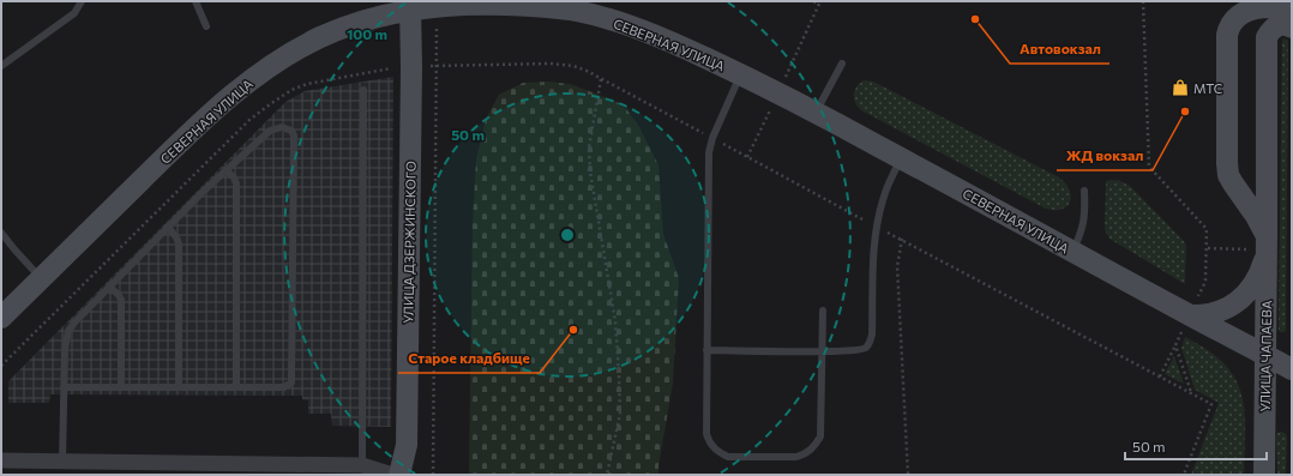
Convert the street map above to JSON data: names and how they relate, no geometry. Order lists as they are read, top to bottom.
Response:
{
  "streets": {
    "main road": ["СЕВЕРНАЯ УЛИЦА", "УЛИЦА ДЗЕРЖИНСКОГО", "УЛИЦА ЧАПАЕВА"]
  },
  "crossings": [
    ["СЕВЕРНАЯ УЛИЦА", "УЛИЦА ДЗЕРЖИНСКОГО"],
    ["СЕВЕРНАЯ УЛИЦА", "УЛИЦА ЧАПАЕВА"]
  ],
  "places": {
    "other": ["Автовокзал", "ЖД вокзал", "Старое кладбище"],
    "shop": ["МТС"]
  },
  "scale_bar": "50 m",
  "rings": ["100 m", "50 m"]
}
